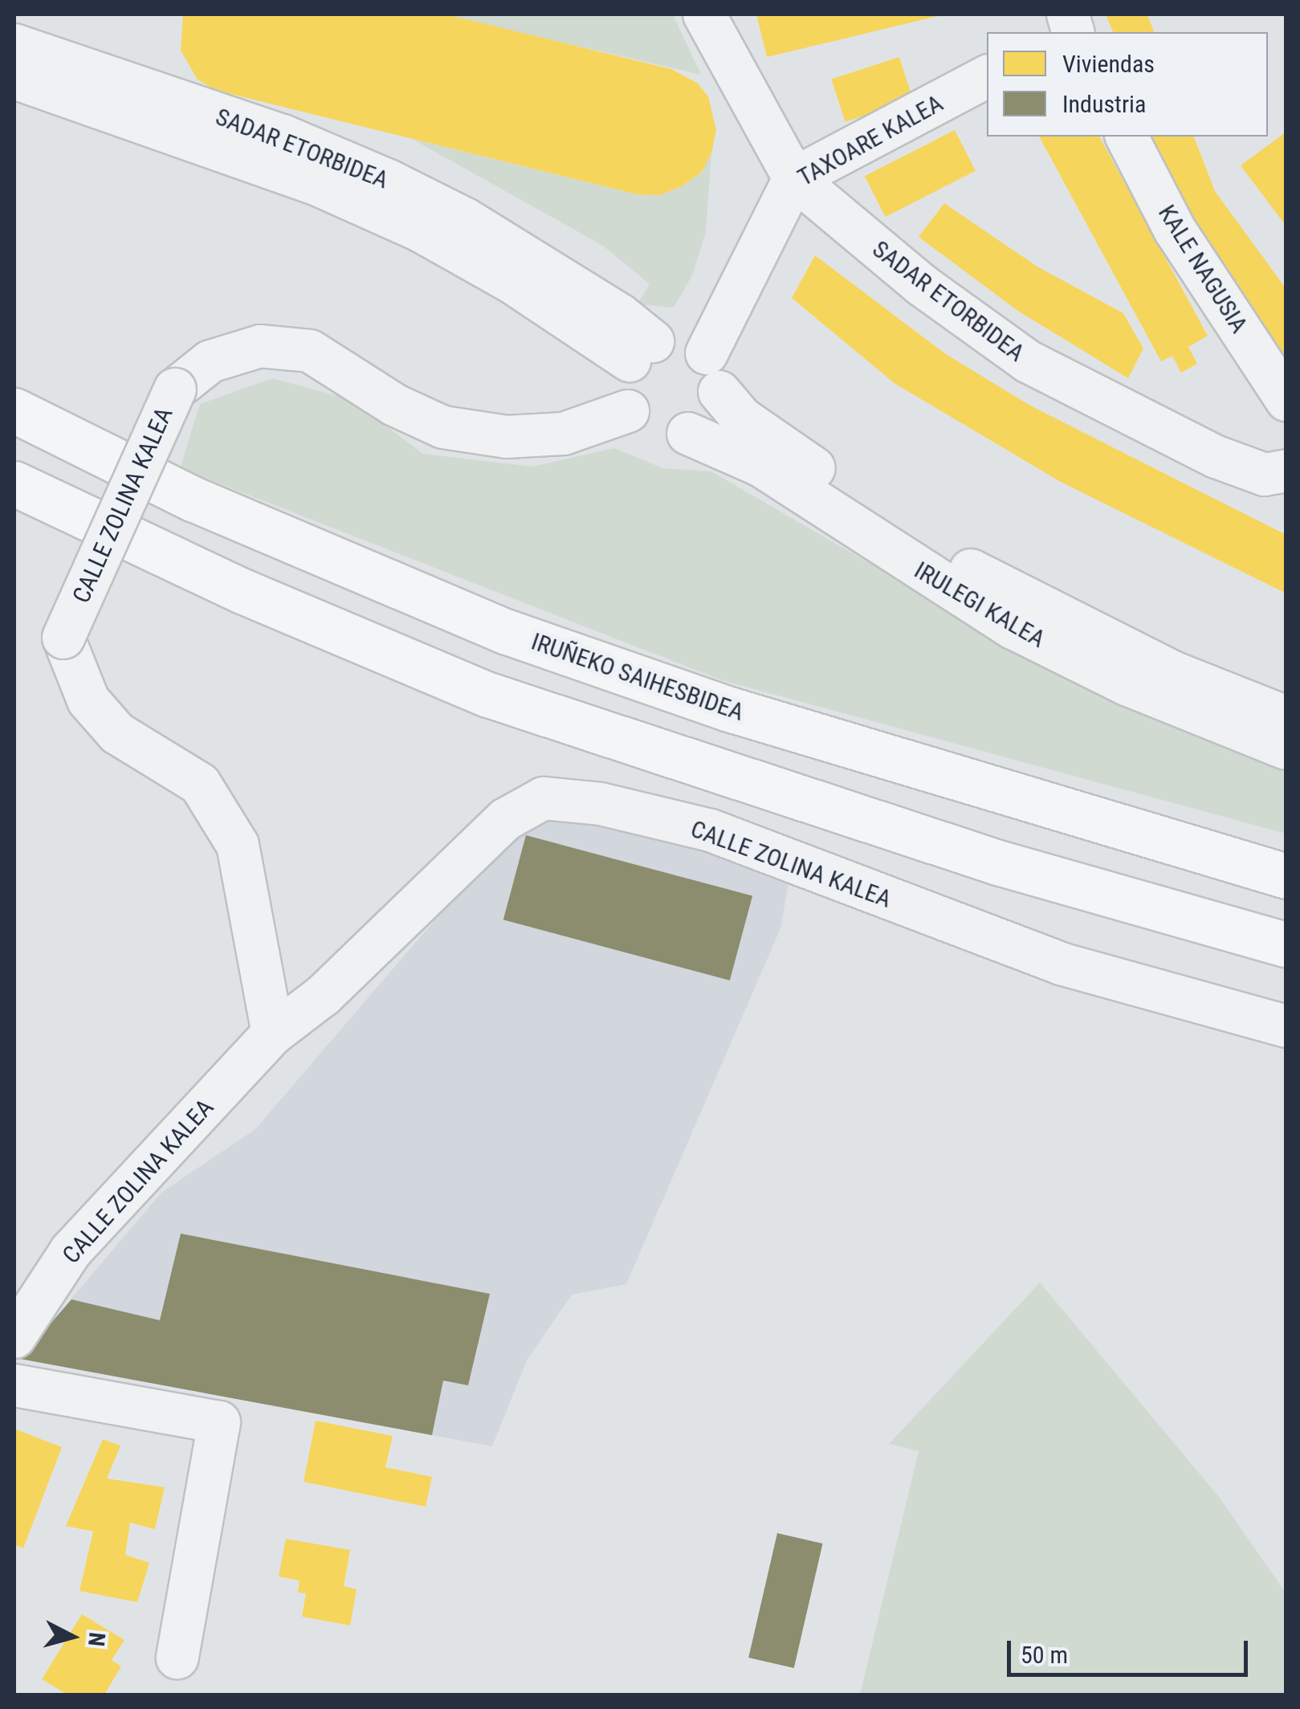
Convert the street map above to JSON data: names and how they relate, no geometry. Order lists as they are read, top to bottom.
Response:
{
  "streets": {
    "highway": ["IRUÑEKO SAIHESBIDEA"],
    "street": [
      "TAXOARE KALEA",
      "SADAR ETORBIDEA",
      "KALE NAGUSIA",
      "CALLE ZOLINA KALEA",
      "IRULEGI KALEA"
    ]
  },
  "crossings": [
    ["TAXOARE KALEA", "SADAR ETORBIDEA"],
    ["TAXOARE KALEA", "CALLE ZOLINA KALEA"],
    ["TAXOARE KALEA", "IRULEGI KALEA"],
    ["SADAR ETORBIDEA", "CALLE ZOLINA KALEA"],
    ["SADAR ETORBIDEA", "IRULEGI KALEA"],
    ["CALLE ZOLINA KALEA", "IRULEGI KALEA"]
  ],
  "legend": ["Viviendas", "Industria"],
  "scale_bar": "50 m",
  "north": "right"
}
